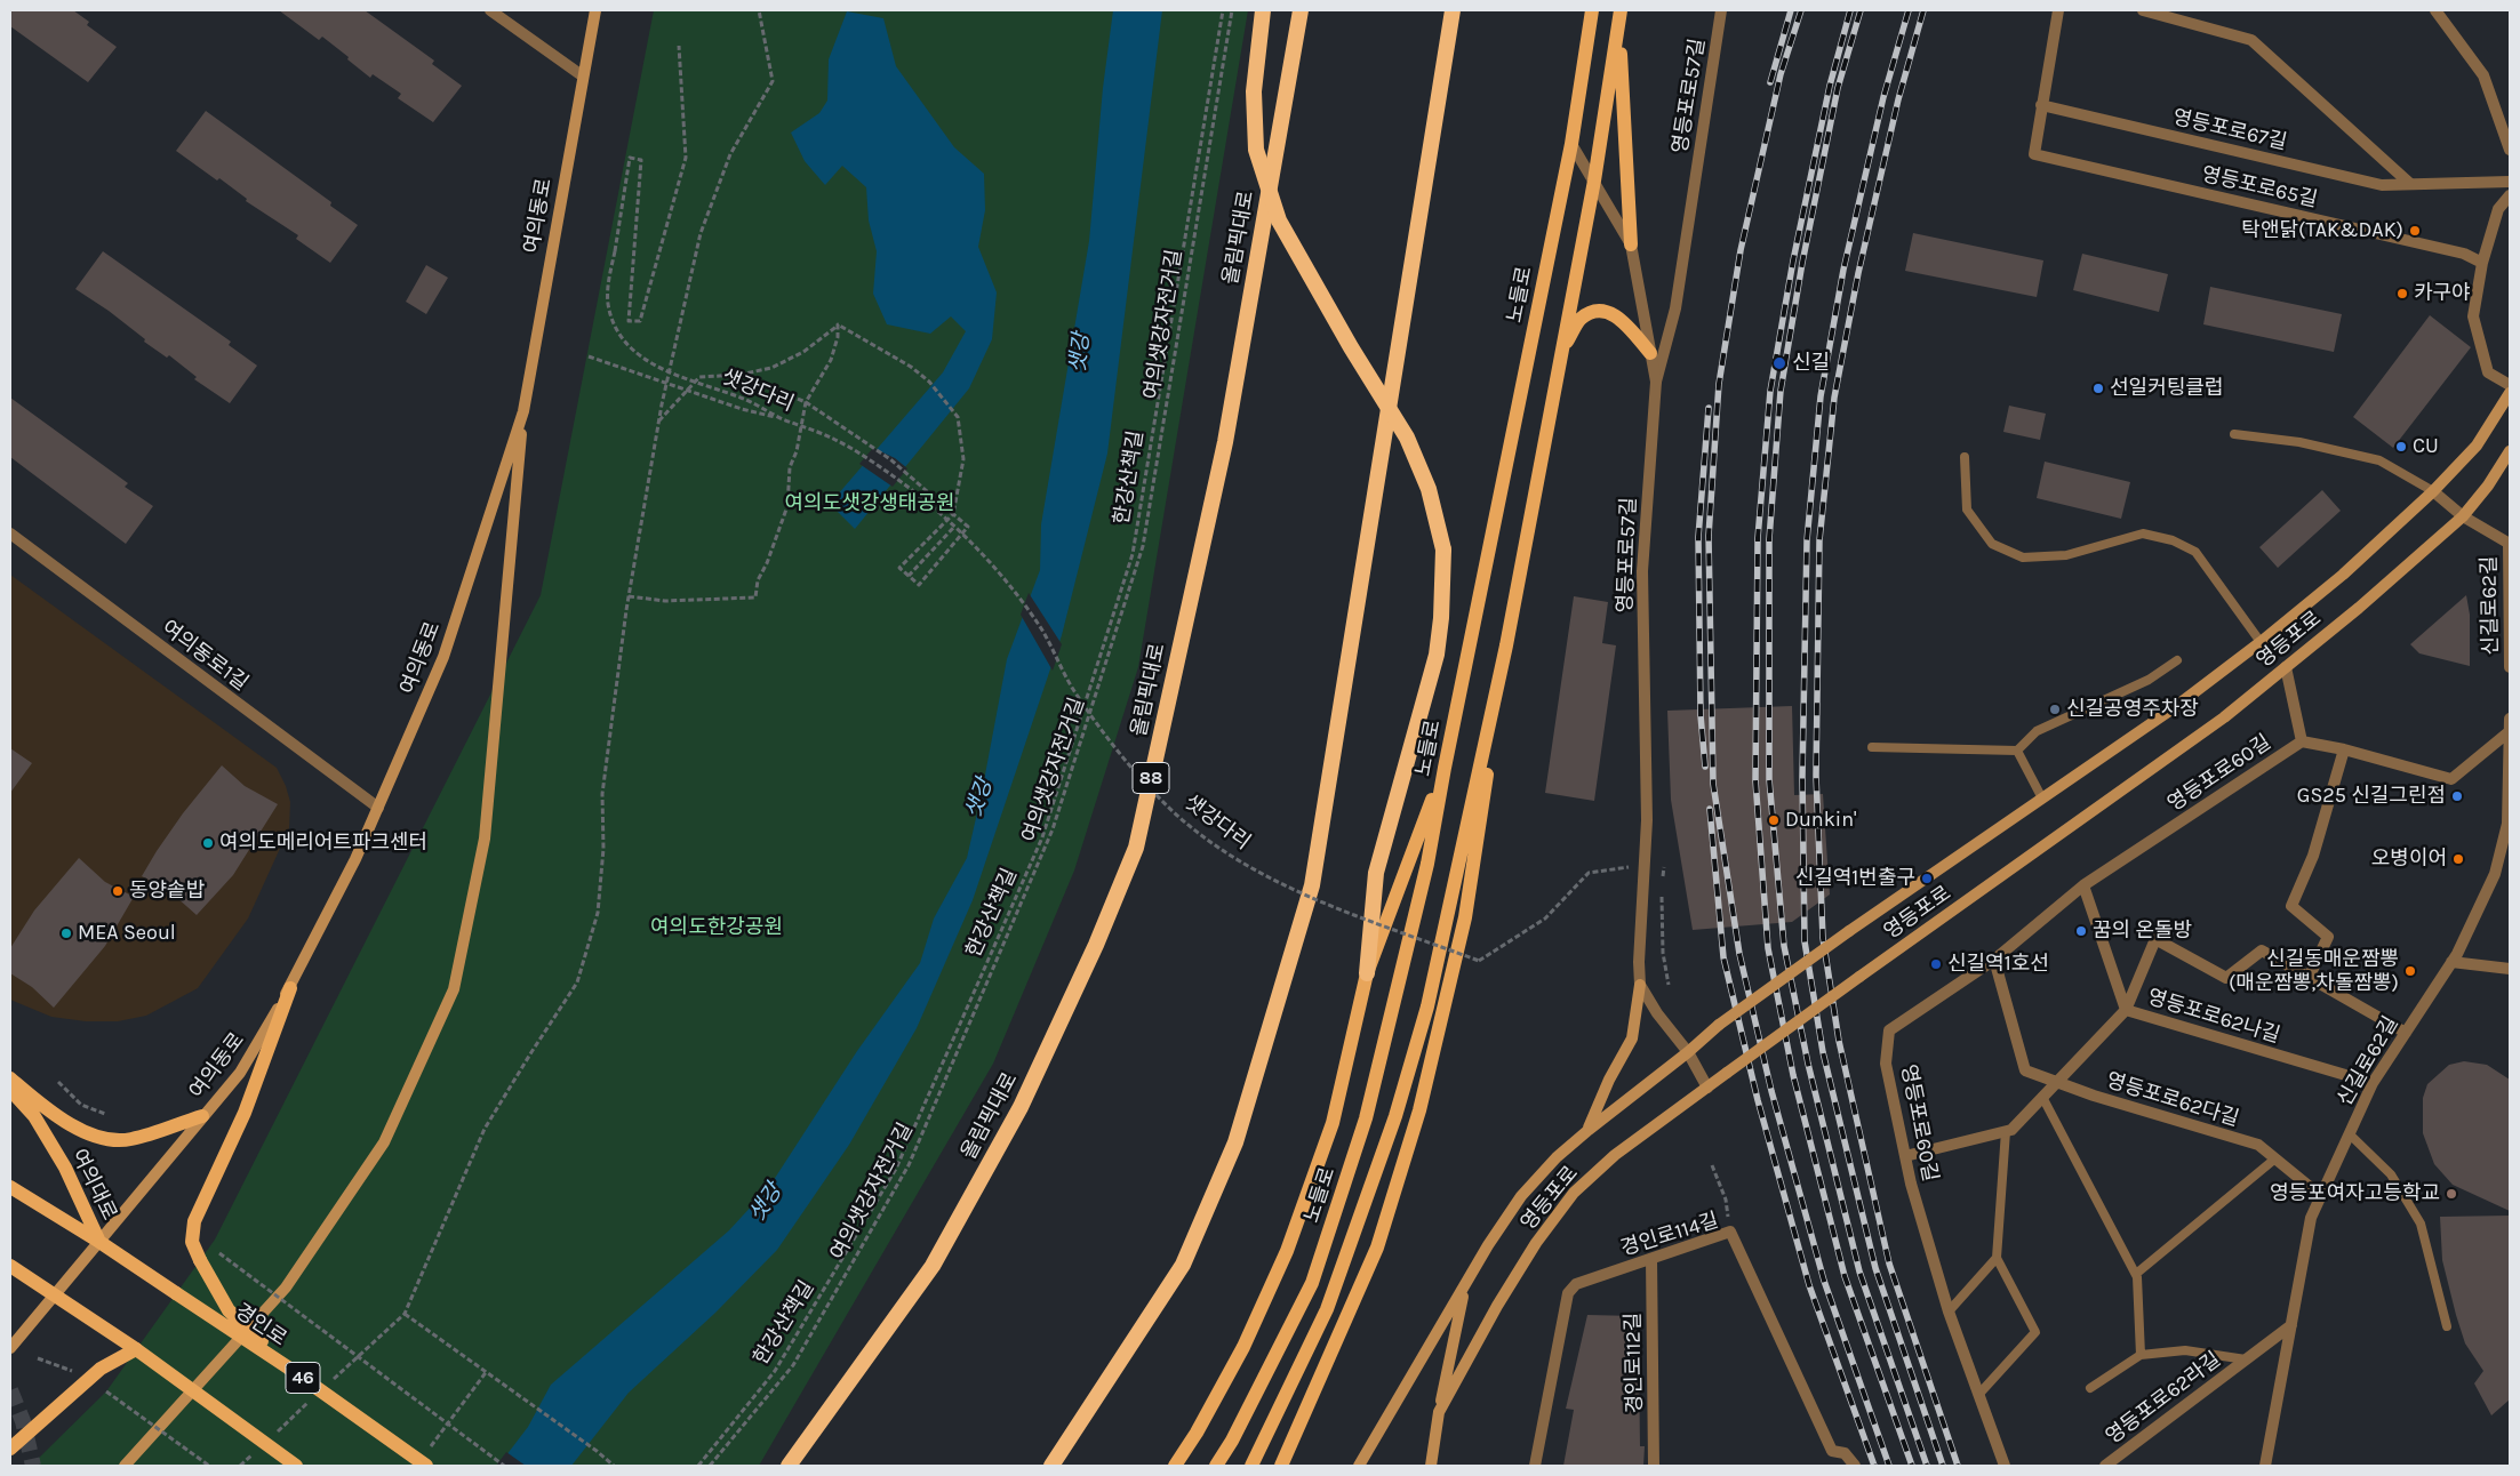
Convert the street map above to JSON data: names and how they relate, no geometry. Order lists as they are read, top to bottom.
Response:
{
  "streets": {
    "highway": ["올림픽대로", "88"],
    "main road": [
      "여의동로",
      "노들로",
      "영등포로",
      "여의대로",
      "경인로",
      "46"
    ],
    "street": [
      "영등포로57길",
      "영등포로67길",
      "영등포로65길",
      "신길로62길",
      "여의동로1길",
      "영등포로60길",
      "영등포로62나길",
      "영등포로62다길",
      "경인로114길",
      "경인로112길",
      "영등포로62라길"
    ],
    "path": ["여의샛강자전거길", "샛강다리", "한강산책길"]
  },
  "crossings": [
    ["영등포로57길", "영등포로"],
    ["영등포로67길", "영등포로65길"],
    ["여의동로", "여의동로1길"],
    ["여의동로", "여의대로"],
    ["여의동로", "경인로"],
    ["신길로62길", "영등포로60길"],
    ["신길로62길", "영등포로62나길"],
    ["신길로62길", "영등포로62다길"],
    ["신길로62길", "영등포로62라길"],
    ["영등포로", "영등포로60길"],
    ["영등포로60길", "영등포로62나길"],
    ["영등포로62나길", "영등포로62다길"],
    ["여의대로", "경인로"],
    ["경인로114길", "경인로112길"]
  ],
  "water": ["샛강"],
  "parks": ["여의도샛강생태공원", "여의도한강공원"],
  "places": [
    "탁앤닭(TAK&DAK)",
    "카구야",
    "신길",
    "선일커팅클럽",
    "CU",
    "신길공영주차장",
    "GS25 신길그린점",
    "Dunkin'",
    "여의도메리어트파크센터",
    "오병이어",
    "신길역1번출구",
    "동양솥밥",
    "꿈의 온돌방",
    "MEA Seoul",
    "신길역1호선",
    "신길동매운짬뽕 (매운짬뽕,차돌짬뽕)",
    "영등포여자고등학교"
  ]
}
